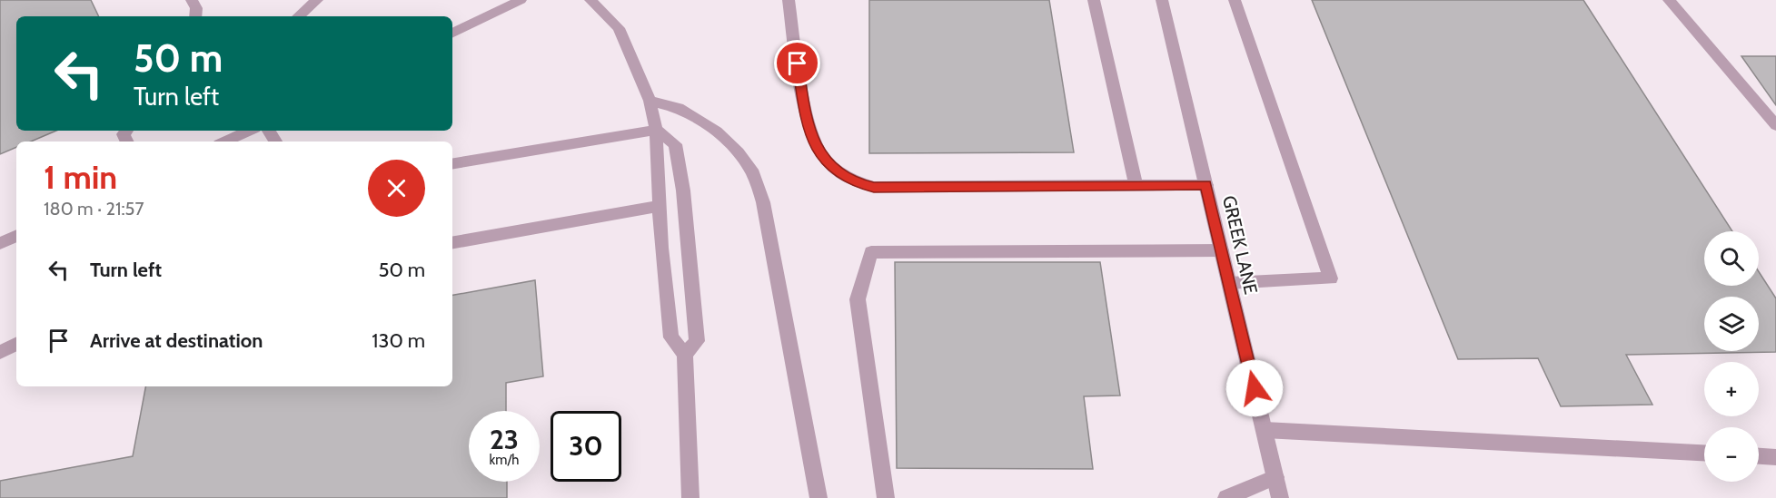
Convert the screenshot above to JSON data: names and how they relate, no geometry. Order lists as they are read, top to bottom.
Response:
{
  "streets": {
    "street": ["GREEK LANE"]
  },
  "page": {
    "turn": ["50 m", "Turn left"],
    "heading": ["1 min", "180 m · 21:57"],
    "map_buttons": ["+", "−"],
    "list": [
      {
        "name": "Turn left",
        "value": "50 m"
      },
      {
        "name": "Arrive at destination",
        "value": "130 m"
      }
    ],
    "speed": "23 km/h",
    "limit": "30"
  }
}
